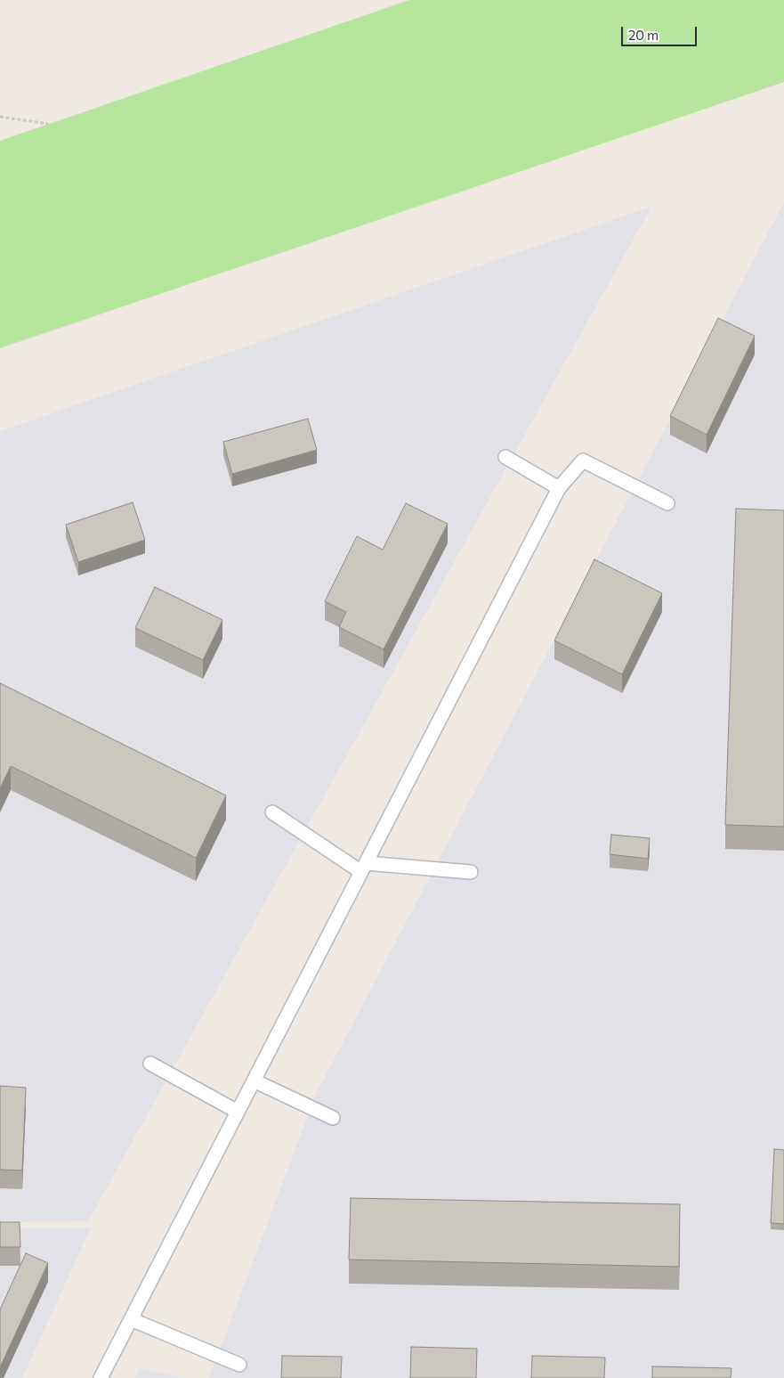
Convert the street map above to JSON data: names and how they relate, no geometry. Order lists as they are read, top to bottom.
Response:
{
  "scale_bar": "20 m"
}
